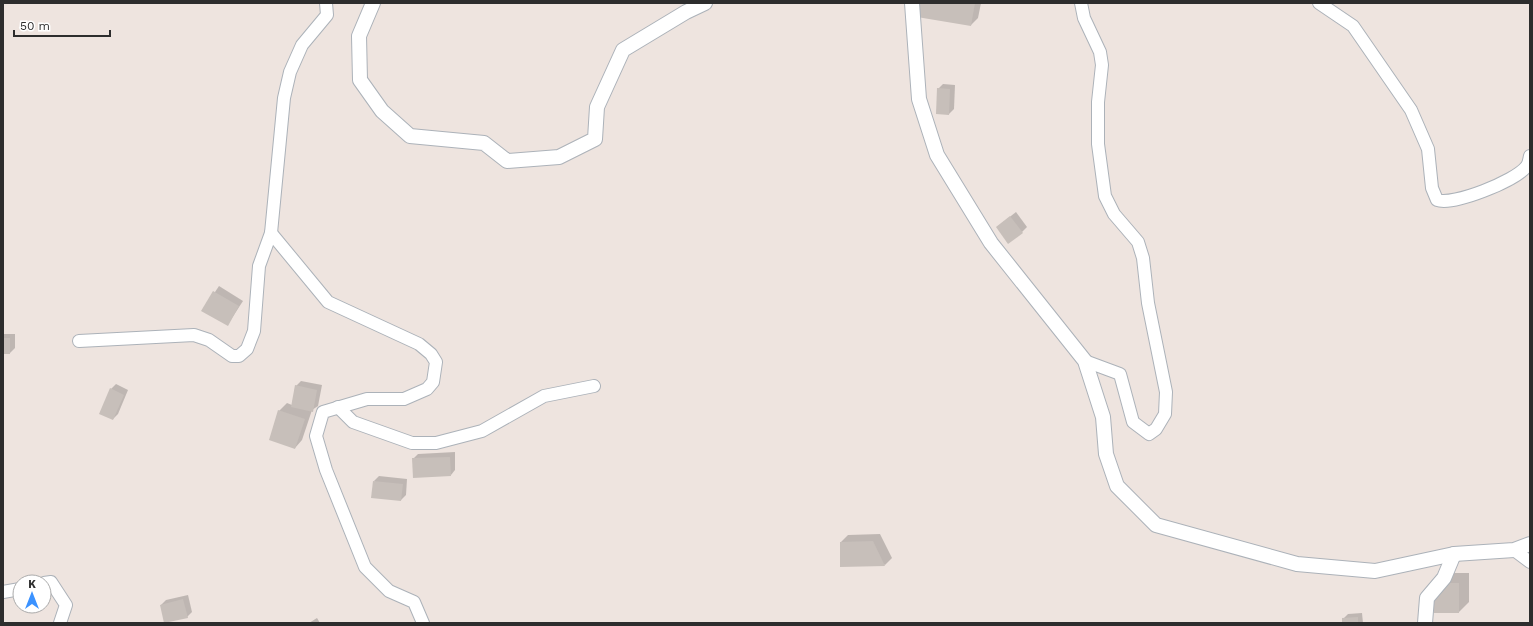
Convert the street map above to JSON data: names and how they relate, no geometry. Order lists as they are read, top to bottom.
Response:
{
  "scale_bar": "50 m",
  "north": "top"
}
